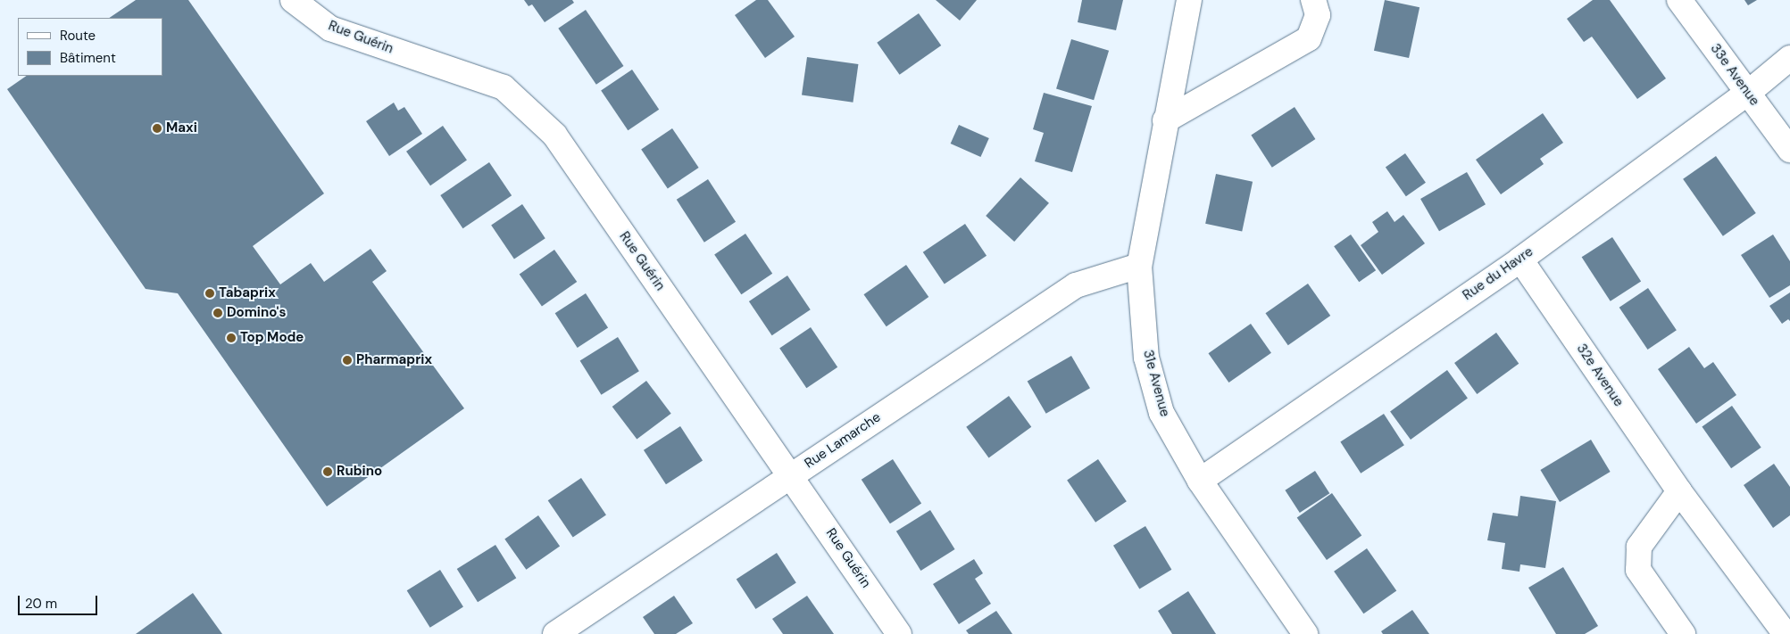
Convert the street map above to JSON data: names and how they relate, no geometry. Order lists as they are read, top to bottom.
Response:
{
  "streets": {
    "street": [
      "Rue Guérin",
      "33e Avenue",
      "Rue du Havre",
      "32e Avenue",
      "31e Avenue",
      "Rue Lamarche"
    ]
  },
  "crossings": [
    ["Rue Guérin", "Rue Lamarche"],
    ["33e Avenue", "Rue du Havre"],
    ["Rue du Havre", "32e Avenue"],
    ["Rue du Havre", "31e Avenue"],
    ["31e Avenue", "Rue Lamarche"]
  ],
  "places": [
    "Maxi",
    "Tabaprix",
    "Domino's",
    "Top Mode",
    "Pharmaprix",
    "Rubino"
  ],
  "legend": ["Route", "Bâtiment"],
  "scale_bar": "20 m"
}
